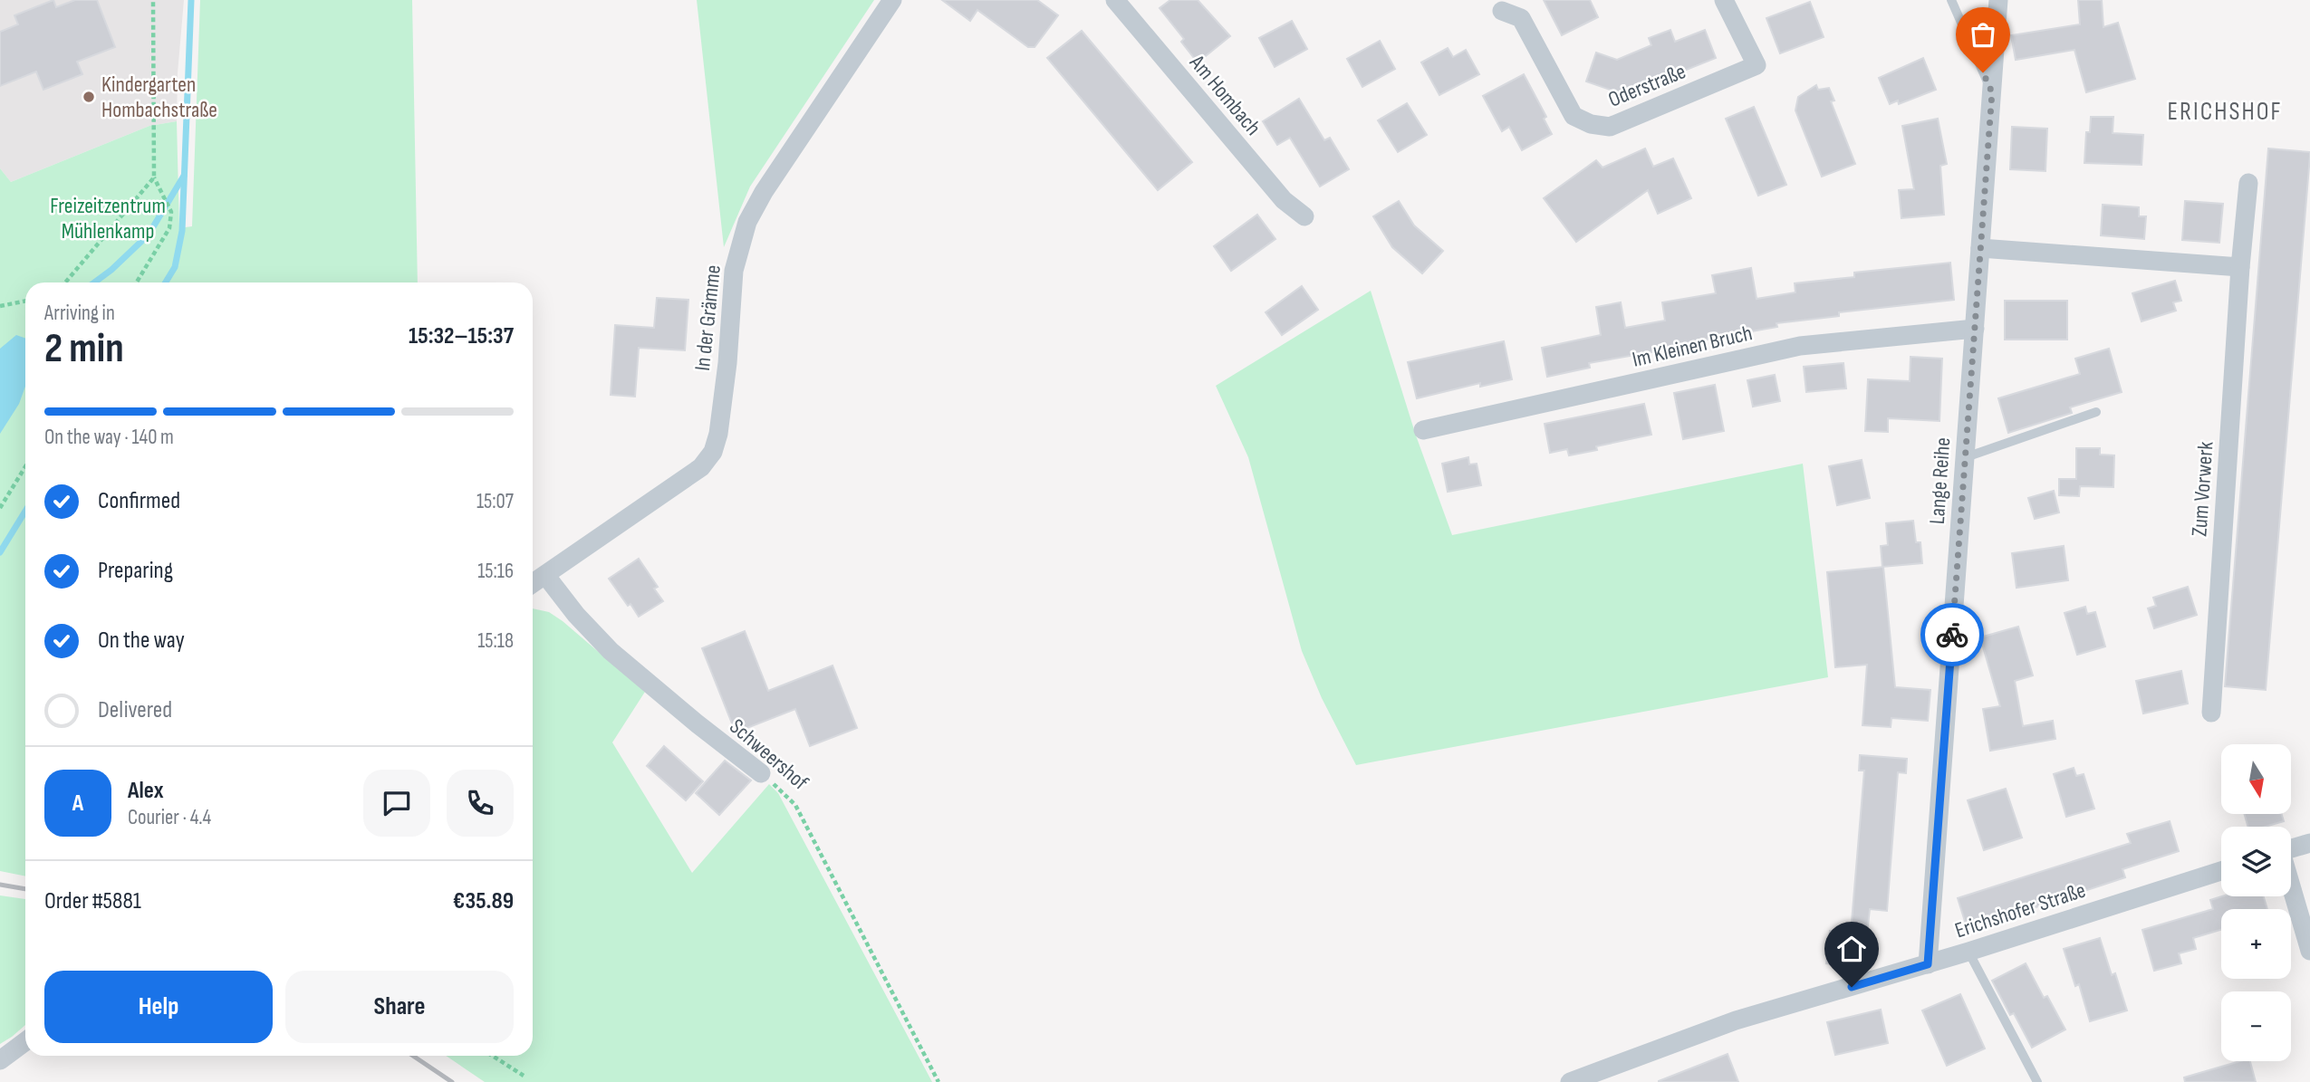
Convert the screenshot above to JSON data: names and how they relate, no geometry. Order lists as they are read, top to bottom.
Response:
{
  "streets": {
    "street": [
      "Oderstraße",
      "Am Hombach",
      "In der Grämme",
      "Im Kleinen Bruch",
      "Lange Reihe",
      "Zum Vorwerk",
      "Schweershof",
      "Erichshofer Straße"
    ]
  },
  "crossings": [
    ["In der Grämme", "Schweershof"],
    ["Im Kleinen Bruch", "Lange Reihe"],
    ["Lange Reihe", "Erichshofer Straße"]
  ],
  "districts": ["ERICHSHOF"],
  "parks": ["Freizeitzentrum Mühlenkamp"],
  "places": ["Kindergarten Hombachstraße"],
  "north": "bottom",
  "page": {
    "heading": ["2 min", "Arriving in", "15:32–15:37"],
    "panel": [
      "Alex",
      "Courier · 4.4",
      "Order #5881",
      "€35.89"
    ],
    "bar": "On the way · 140 m",
    "list": [
      ["Confirmed", "15:07"],
      ["Preparing", "15:16"],
      ["On the way", "15:18"],
      "Delivered"
    ],
    "map_buttons": ["+", "−"],
    "round": "A",
    "buttons": ["Help", "Share"]
  }
}
